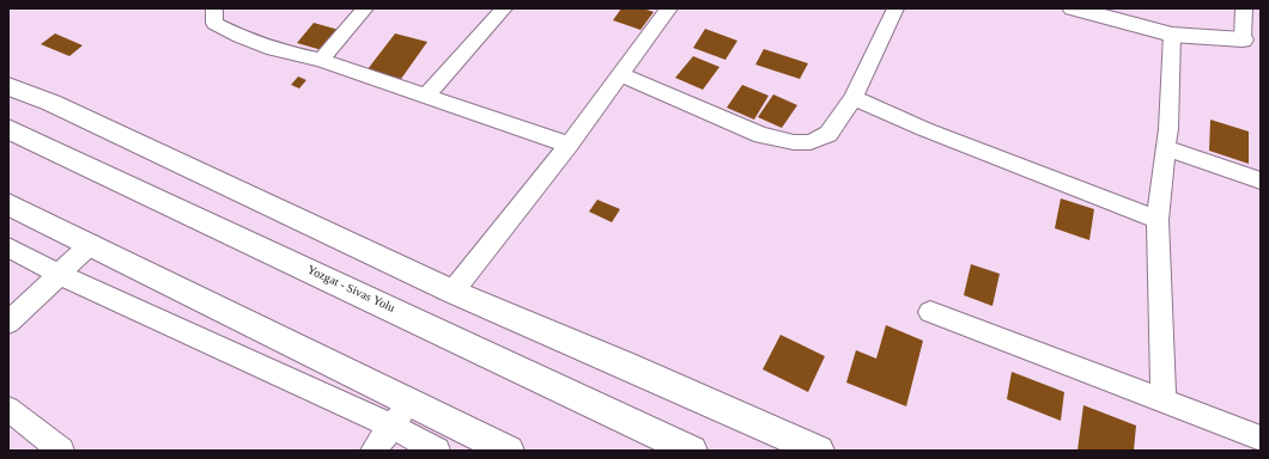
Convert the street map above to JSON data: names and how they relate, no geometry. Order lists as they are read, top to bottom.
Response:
{
  "streets": {
    "main road": ["Yozgat - Sivas Yolu"]
  }
}
